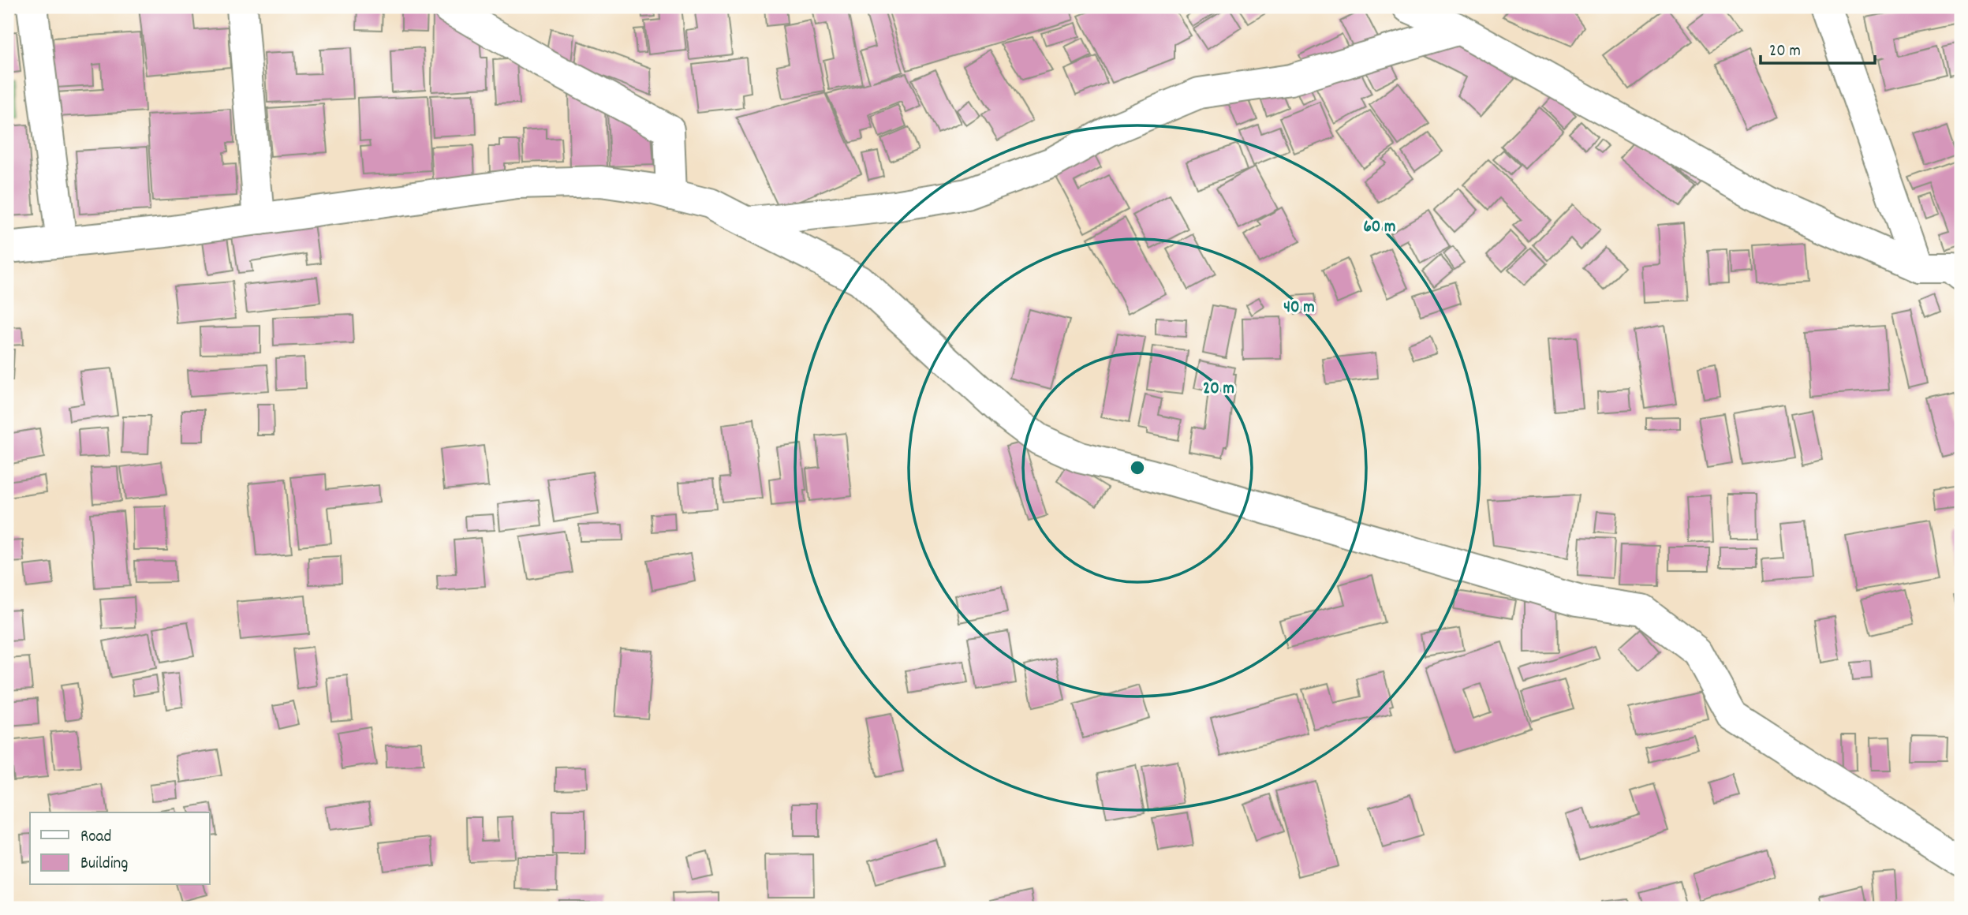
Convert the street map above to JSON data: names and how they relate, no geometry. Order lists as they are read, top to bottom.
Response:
{
  "legend": ["Road", "Building"],
  "scale_bar": "20 m",
  "rings": ["60 m", "40 m", "20 m"]
}
